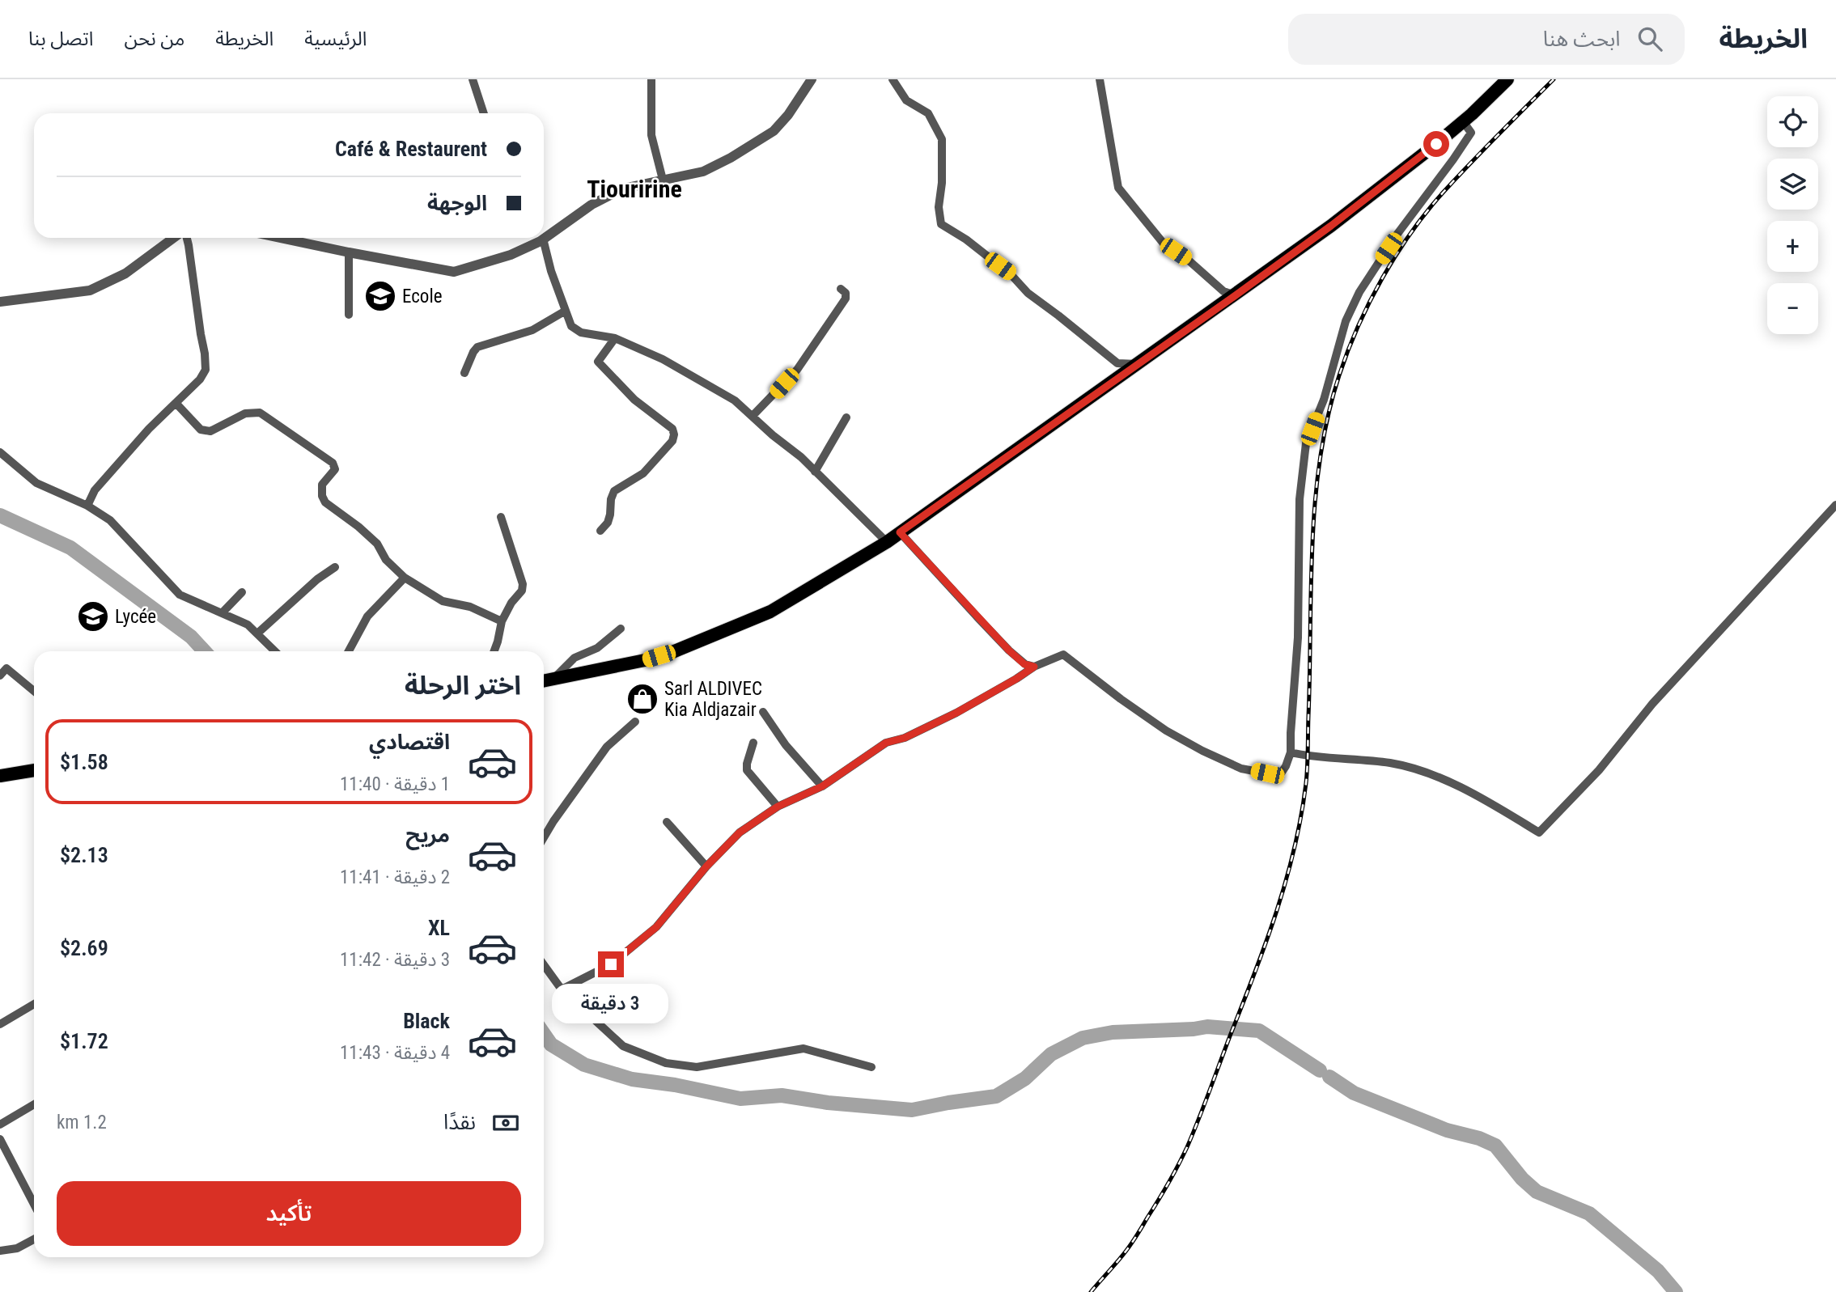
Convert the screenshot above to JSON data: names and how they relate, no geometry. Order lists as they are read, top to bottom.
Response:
{
  "districts": ["Tiouririne"],
  "places": {
    "school or university": ["Ecole", "Lycée"],
    "shop": ["Sarl ALDIVEC Kia Aldjazair"]
  },
  "page": {
    "header": "الخريطة",
    "search": "ابحث هنا",
    "nav": [
      "الرئيسية",
      "الخريطة",
      "من نحن",
      "اتصل بنا"
    ],
    "map_buttons": ["+", "−"],
    "banner": ["Café & Restaurent", "الوجهة"],
    "heading": "اختر الرحلة",
    "list": [
      {
        "name": "اقتصادي",
        "note": "1 دقيقة · 11:40",
        "value": "$1.58"
      },
      {
        "name": "مريح",
        "note": "2 دقيقة · 11:41",
        "value": "$2.13"
      },
      {
        "name": "XL",
        "note": "3 دقيقة · 11:42",
        "value": "$2.69"
      },
      {
        "name": "Black",
        "note": "4 دقيقة · 11:43",
        "value": "$1.72"
      }
    ],
    "bubble": "3 دقيقة",
    "pay": ["نقدًا", "1.2 km"],
    "buttons": "تأكيد"
  }
}
